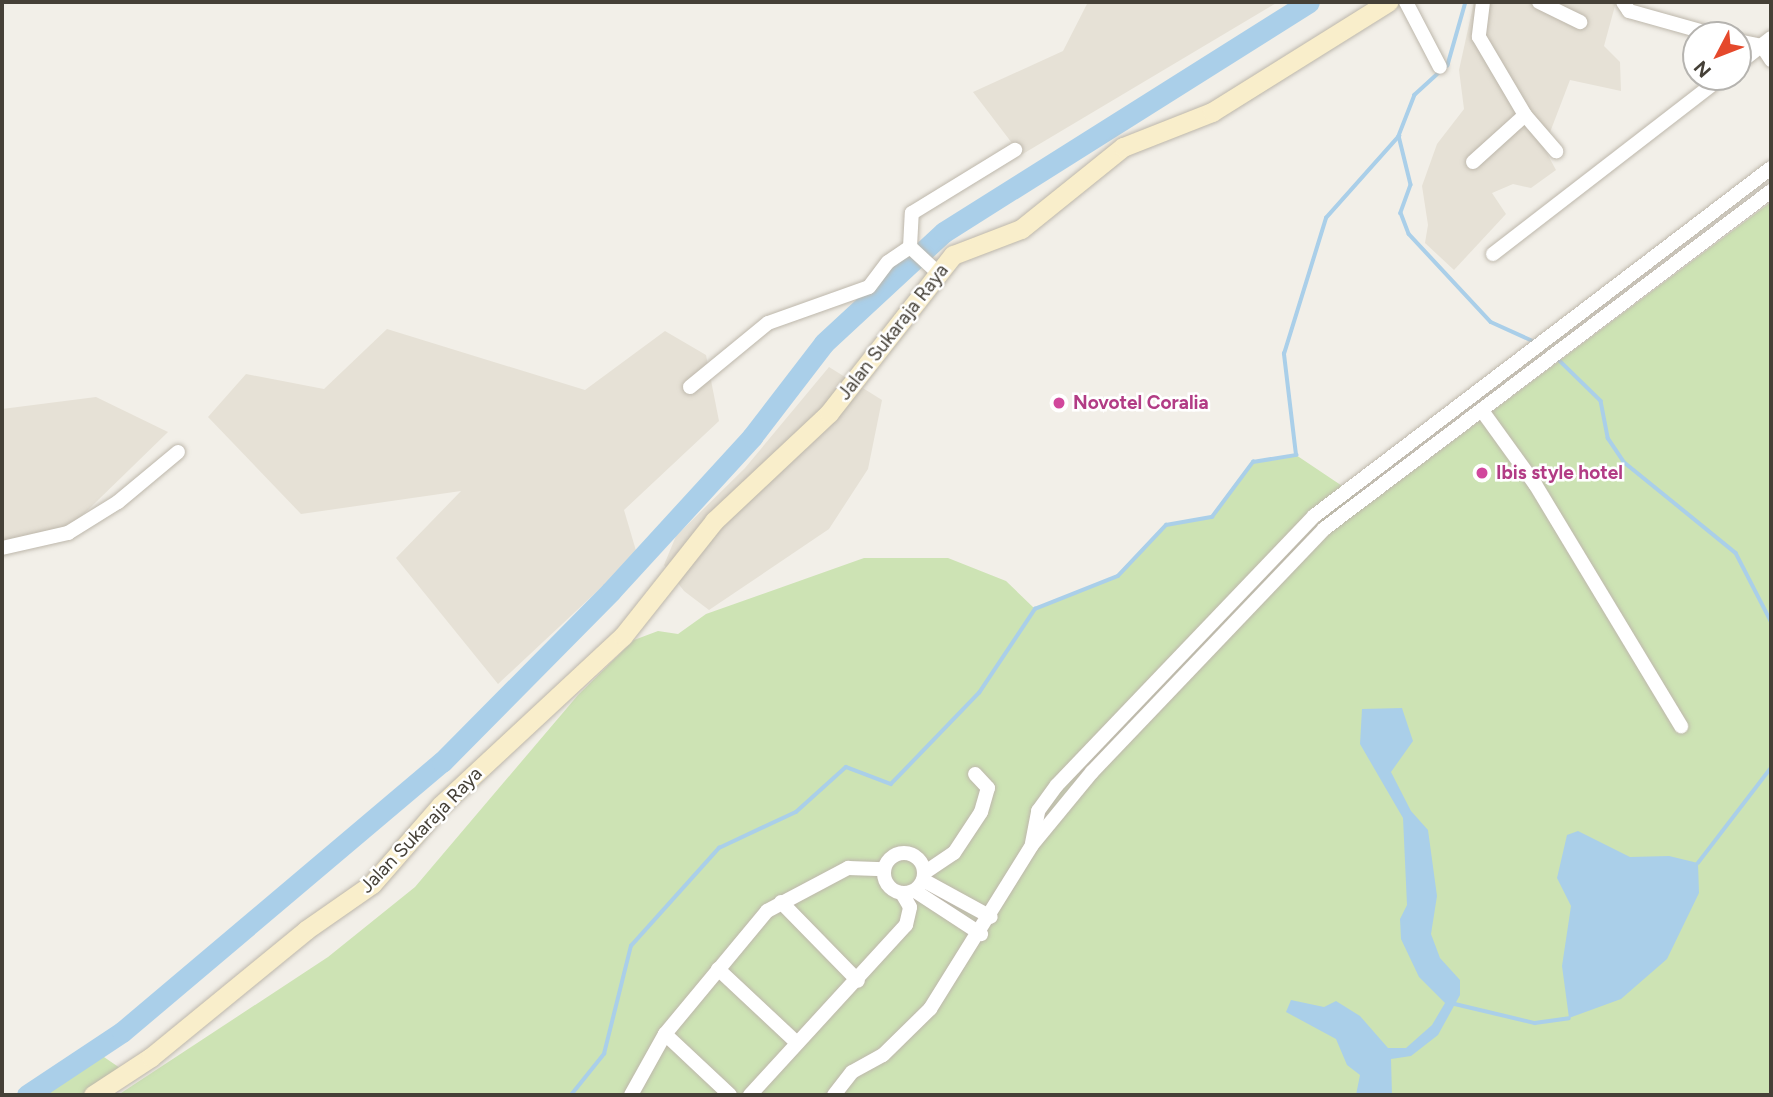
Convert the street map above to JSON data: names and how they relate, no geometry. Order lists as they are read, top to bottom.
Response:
{
  "streets": {
    "street": ["Jalan Sukaraja Raya"]
  },
  "places": ["Novotel Coralia", "Ibis style hotel"],
  "north": "bottom left"
}
